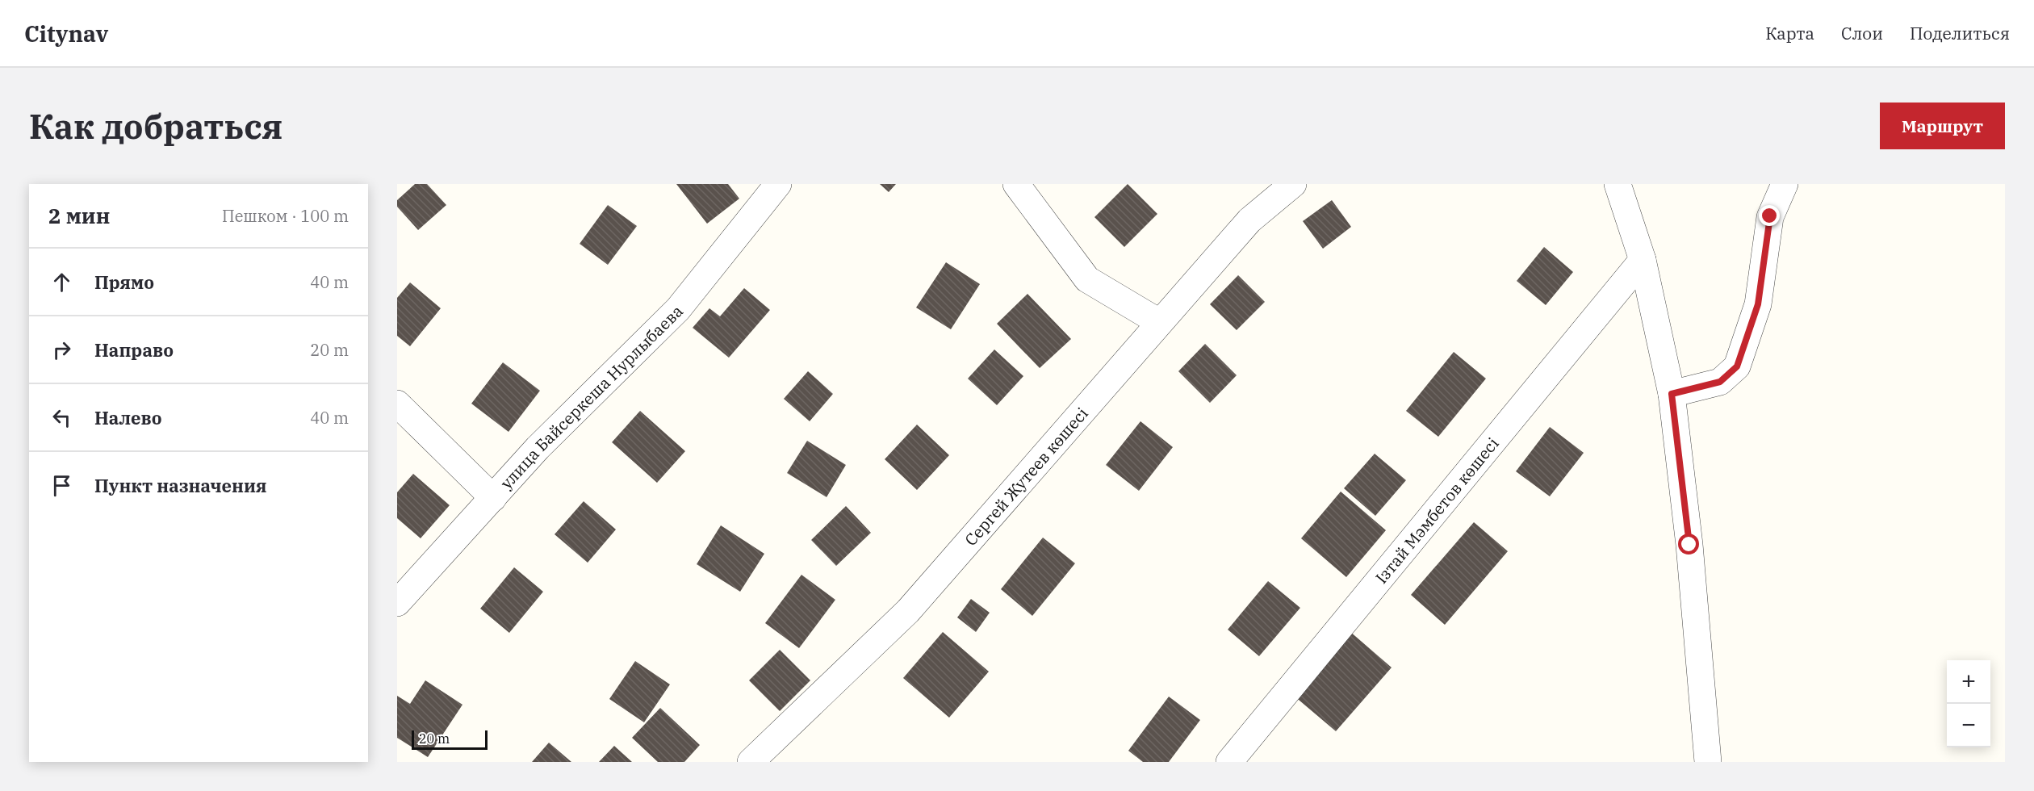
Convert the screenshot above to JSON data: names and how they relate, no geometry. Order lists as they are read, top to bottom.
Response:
{
  "streets": {
    "street": ["улица Байсеркеша Нурлыбаева", "Сергей Жутеев көшесі", "Ізтай Мәмбетов көшесі"]
  },
  "scale_bar": "20 m",
  "page": {
    "header": "Citynav",
    "nav": ["Карта", "Слои", "Поделиться"],
    "buttons": "Маршрут",
    "title": "Как добраться",
    "heading": ["2 мин", "Пешком · 100 m"],
    "list": [
      ["Прямо", "40 m"],
      ["Направо", "20 m"],
      ["Налево", "40 m"],
      "Пункт назначения"
    ],
    "map_buttons": ["+", "−"],
    "scale": "20 m"
  }
}
